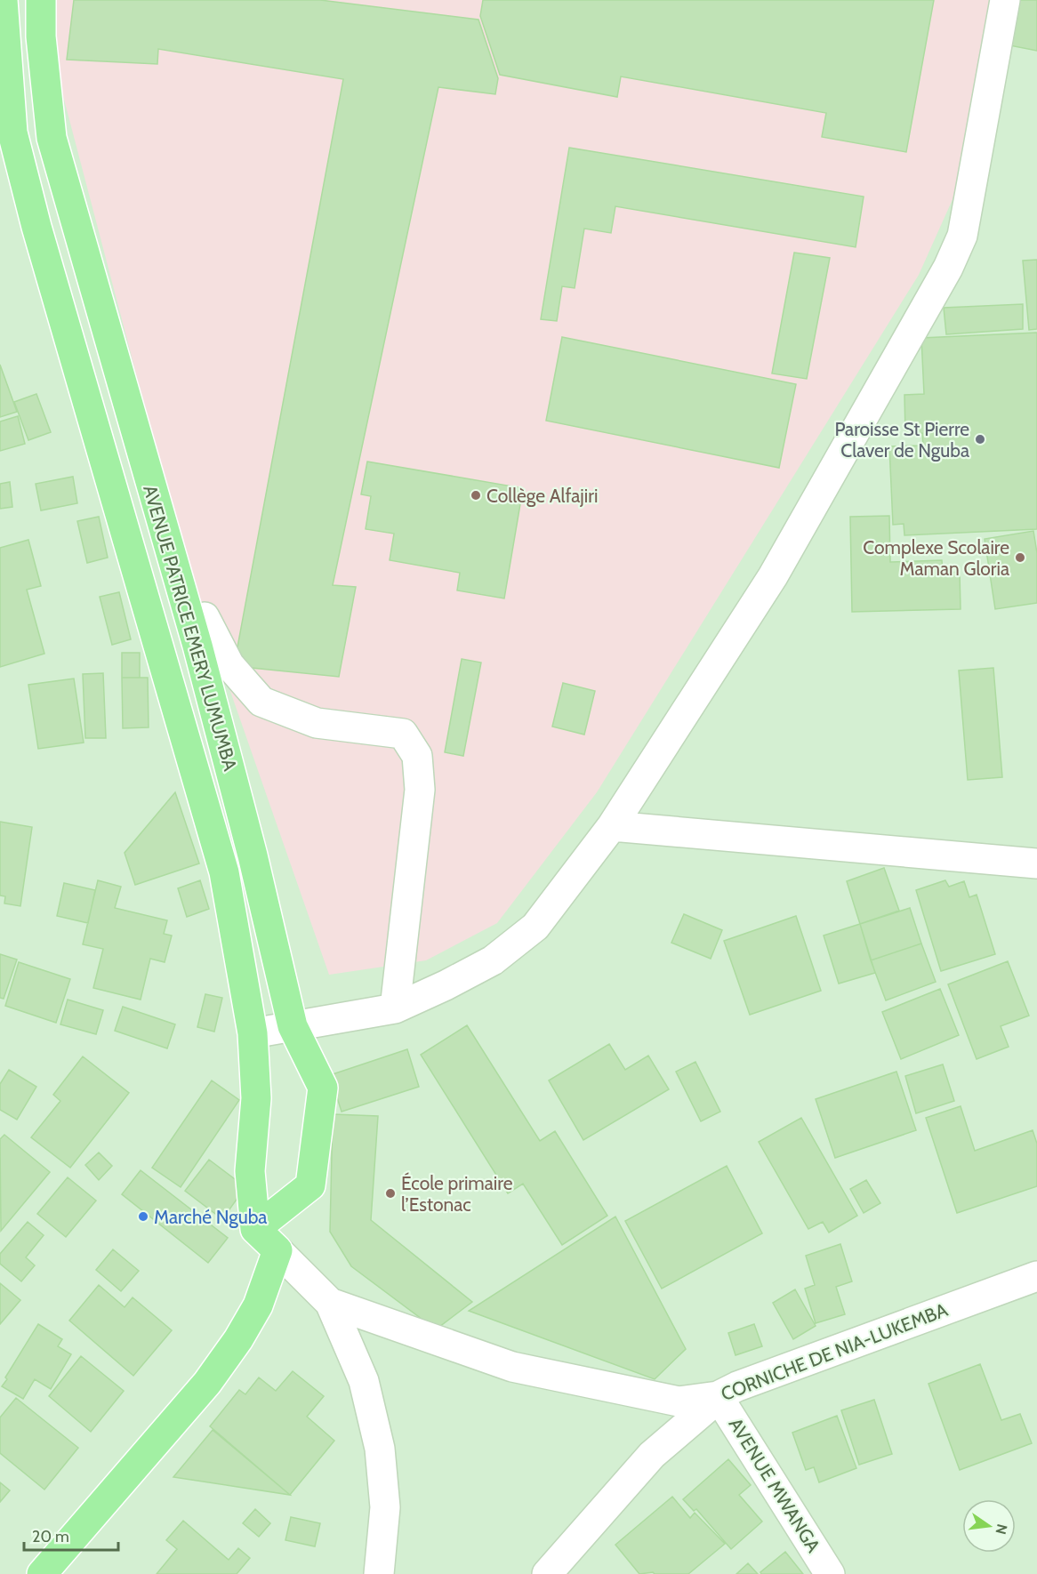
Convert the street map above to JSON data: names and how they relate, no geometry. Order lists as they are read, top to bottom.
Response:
{
  "streets": {
    "main road": ["AVENUE PATRICE EMERY LUMUMBA"],
    "street": ["CORNICHE DE NIA-LUKEMBA", "AVENUE MWANGA"]
  },
  "crossings": [
    ["CORNICHE DE NIA-LUKEMBA", "AVENUE MWANGA"]
  ],
  "places": [
    "Paroisse St Pierre Claver de Nguba",
    "Collège Alfajiri",
    "Complexe Scolaire Maman Gloria",
    "École primaire l’Estonac",
    "Marché Nguba"
  ],
  "scale_bar": "20 m",
  "north": "right"
}
